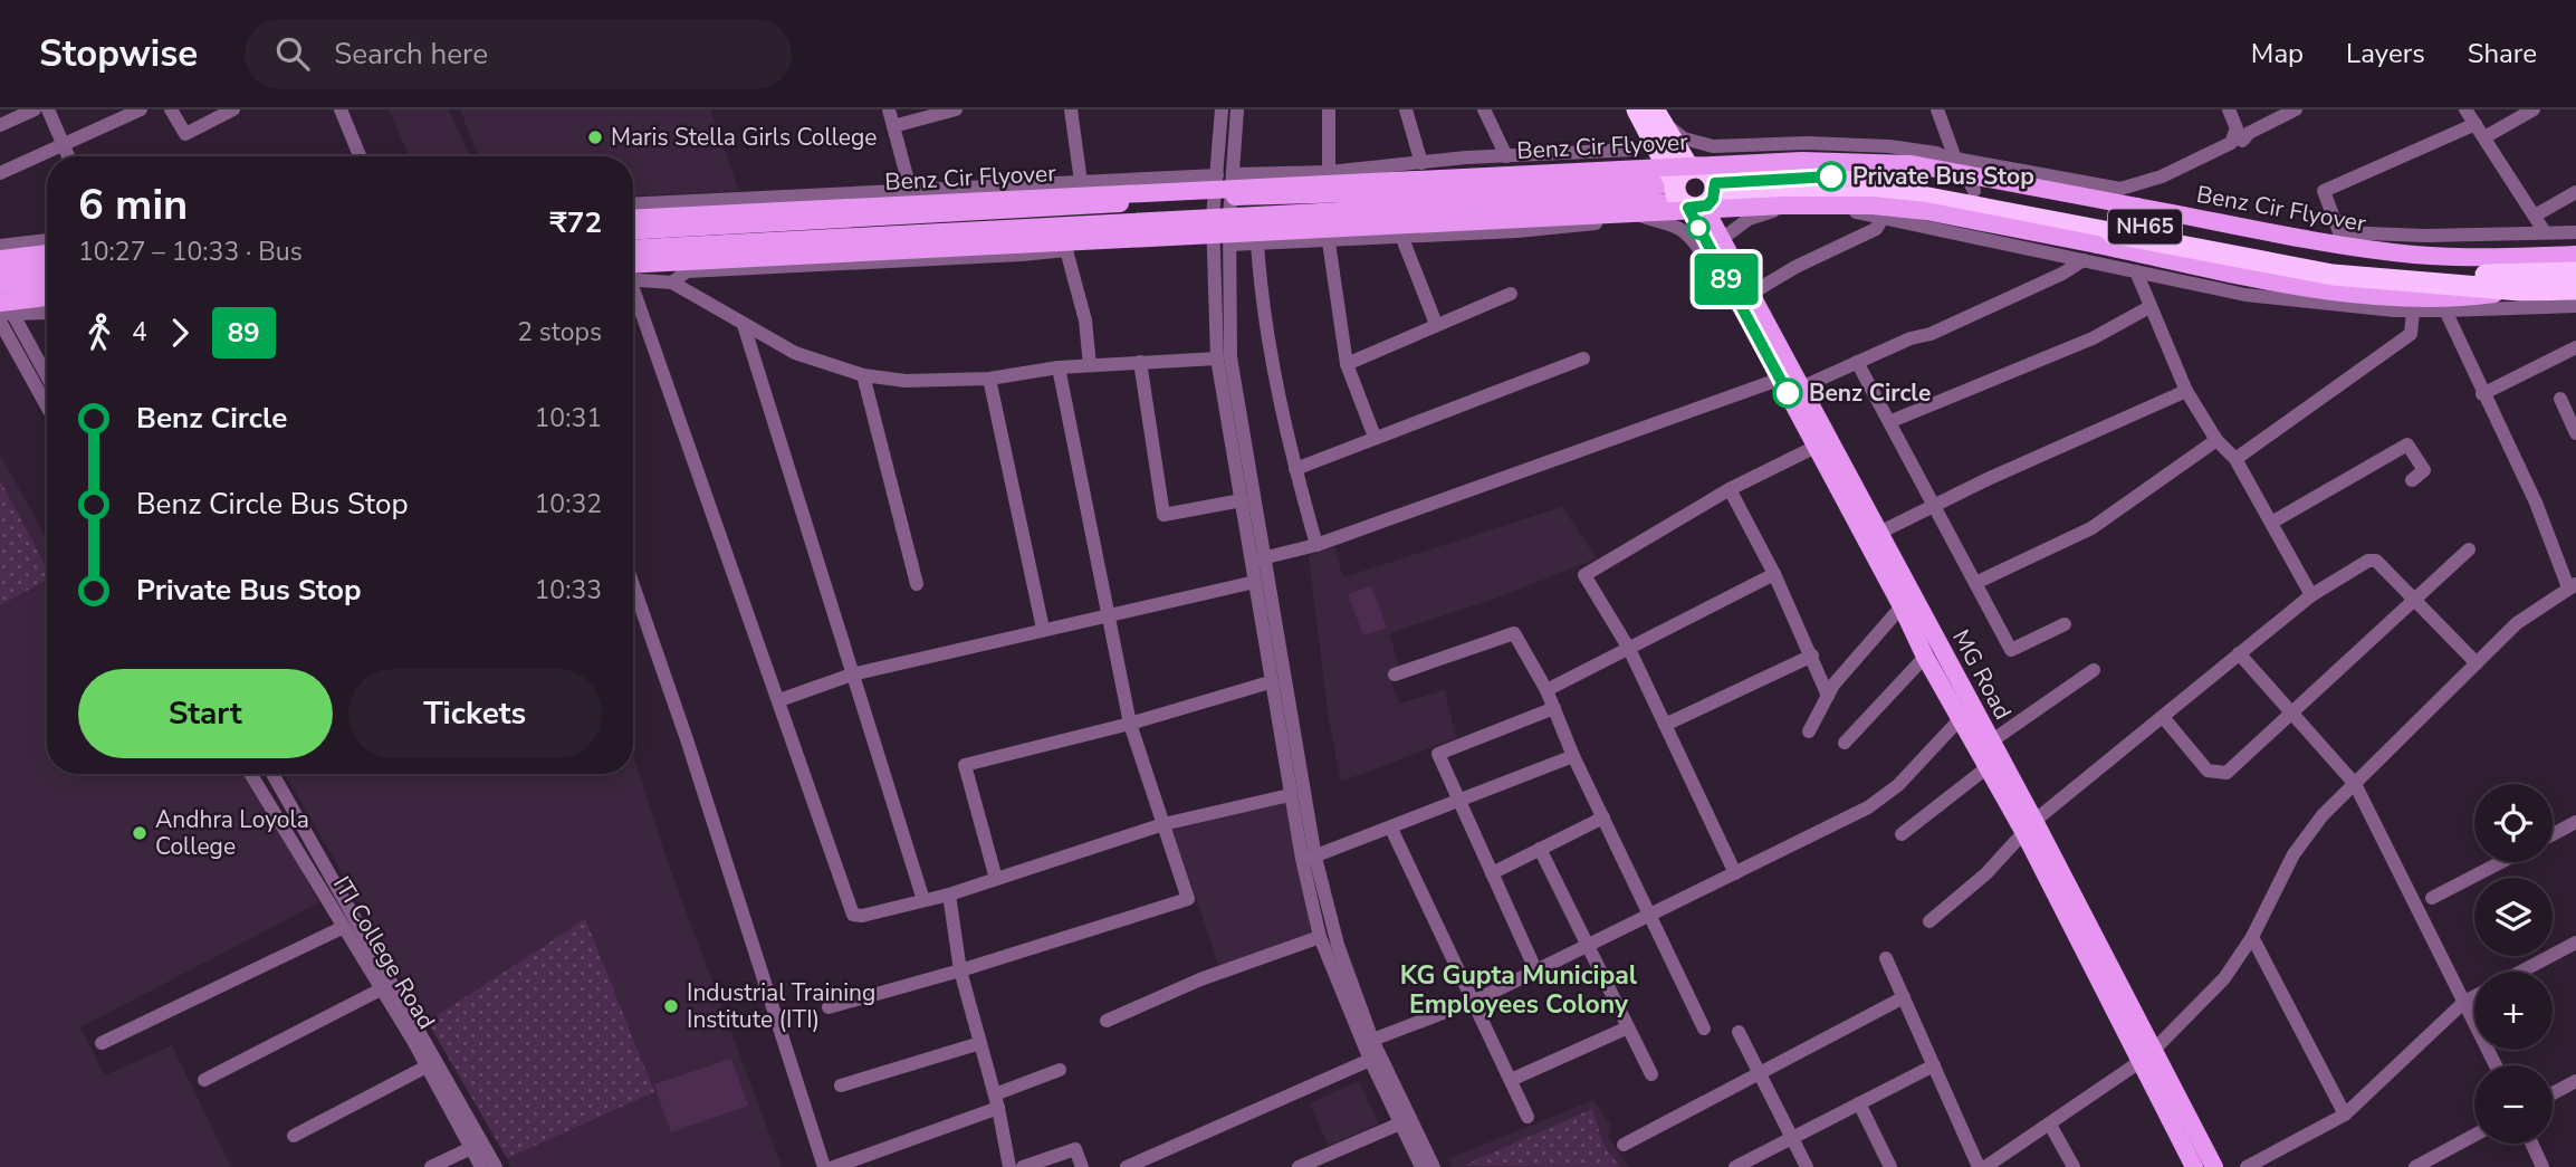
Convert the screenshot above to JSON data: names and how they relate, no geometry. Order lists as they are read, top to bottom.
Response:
{
  "streets": {
    "highway": ["NH65"],
    "main road": ["Benz Cir Flyover", "MG Road"],
    "street": ["ITI College Road"]
  },
  "crossings": [
    ["NH65", "MG Road"]
  ],
  "districts": ["KG Gupta Municipal Employees Colony"],
  "places": [
    "Maris Stella Girls College",
    "Private Bus Stop",
    "Benz Circle",
    "Andhra Loyola College",
    "Industrial Training Institute (ITI)"
  ],
  "lines": ["bus line 89"],
  "page": {
    "header": "Stopwise",
    "search": "Search here",
    "nav": ["Map", "Layers", "Share"],
    "on_map": "89",
    "heading": ["6 min", "10:27 – 10:33 · Bus", "₹72"],
    "legs": ["4", "89", "2 stops"],
    "list": [
      {
        "name": "Benz Circle",
        "value": "10:31"
      },
      {
        "name": "Benz Circle Bus Stop",
        "value": "10:32"
      },
      {
        "name": "Private Bus Stop",
        "value": "10:33"
      }
    ],
    "buttons": ["Start", "Tickets"],
    "map_buttons": ["+", "−"]
  }
}
